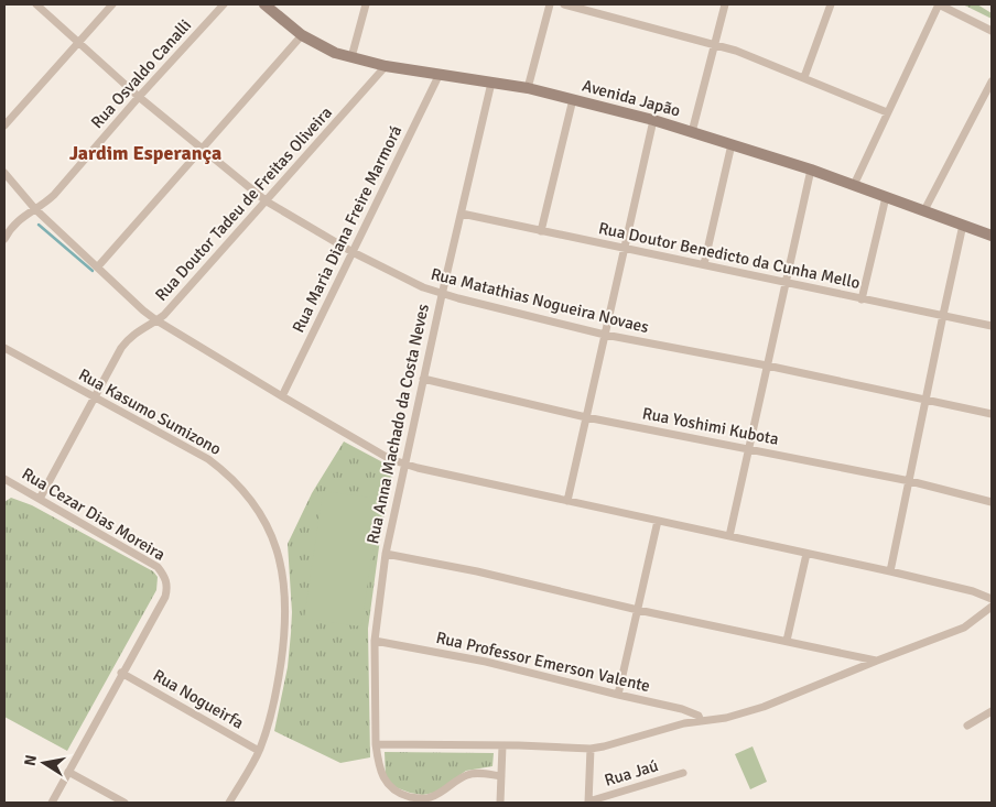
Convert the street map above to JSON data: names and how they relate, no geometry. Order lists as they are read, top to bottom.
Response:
{
  "streets": {
    "main road": ["Avenida Japão"],
    "street": [
      "Rua Osvaldo Canalli",
      "Rua Doutor Tadeu de Freitas Oliveira",
      "Rua Maria Diana Freire Marmorá",
      "Rua Doutor Benedicto da Cunha Mello",
      "Rua Matathias Nogueira Novaes",
      "Rua Kasumo Sumizono",
      "Rua Anna Machado da Costa Neves",
      "Rua Yoshimi Kubota",
      "Rua Cezar Dias Moreira",
      "Rua Professor Emerson Valente",
      "Rua Nogueirfa",
      "Rua Jaú"
    ]
  },
  "crossings": [
    ["Rua Osvaldo Canalli", "Rua Matathias Nogueira Novaes"],
    ["Avenida Japão", "Rua Doutor Tadeu de Freitas Oliveira"],
    ["Avenida Japão", "Rua Maria Diana Freire Marmorá"],
    ["Avenida Japão", "Rua Anna Machado da Costa Neves"],
    ["Rua Doutor Tadeu de Freitas Oliveira", "Rua Matathias Nogueira Novaes"],
    ["Rua Doutor Tadeu de Freitas Oliveira", "Rua Kasumo Sumizono"],
    ["Rua Doutor Tadeu de Freitas Oliveira", "Rua Cezar Dias Moreira"],
    ["Rua Maria Diana Freire Marmorá", "Rua Matathias Nogueira Novaes"],
    ["Rua Doutor Benedicto da Cunha Mello", "Rua Anna Machado da Costa Neves"],
    ["Rua Matathias Nogueira Novaes", "Rua Anna Machado da Costa Neves"],
    ["Rua Kasumo Sumizono", "Rua Nogueirfa"],
    ["Rua Anna Machado da Costa Neves", "Rua Yoshimi Kubota"],
    ["Rua Anna Machado da Costa Neves", "Rua Professor Emerson Valente"],
    ["Rua Cezar Dias Moreira", "Rua Nogueirfa"]
  ],
  "districts": ["Jardim Esperança"],
  "north": "left"
}
